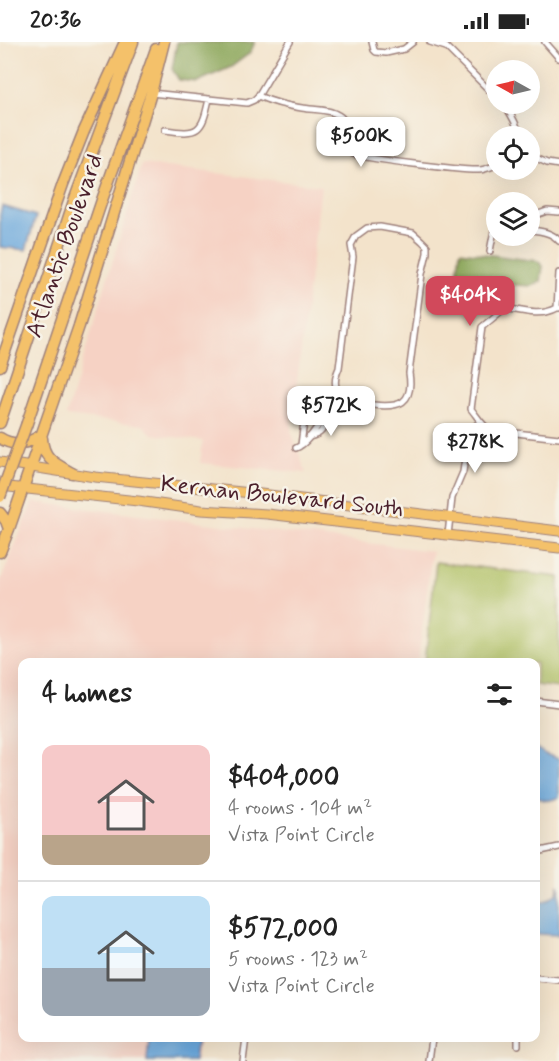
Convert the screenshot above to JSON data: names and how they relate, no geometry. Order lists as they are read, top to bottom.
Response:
{
  "streets": {
    "highway": ["Atlantic Boulevard"],
    "main road": ["Kernan Boulevard South"]
  },
  "north": "left",
  "page": {
    "status": "20:36",
    "price": [
      "$500K",
      "$404K",
      "$572K",
      "$278K"
    ],
    "heading": "4 homes",
    "list": [
      {
        "name": "$404,000",
        "note": "4 rooms · 104 m² · Vista Point Circle"
      },
      {
        "name": "$572,000",
        "note": "5 rooms · 123 m² · Vista Point Circle"
      }
    ]
  }
}
